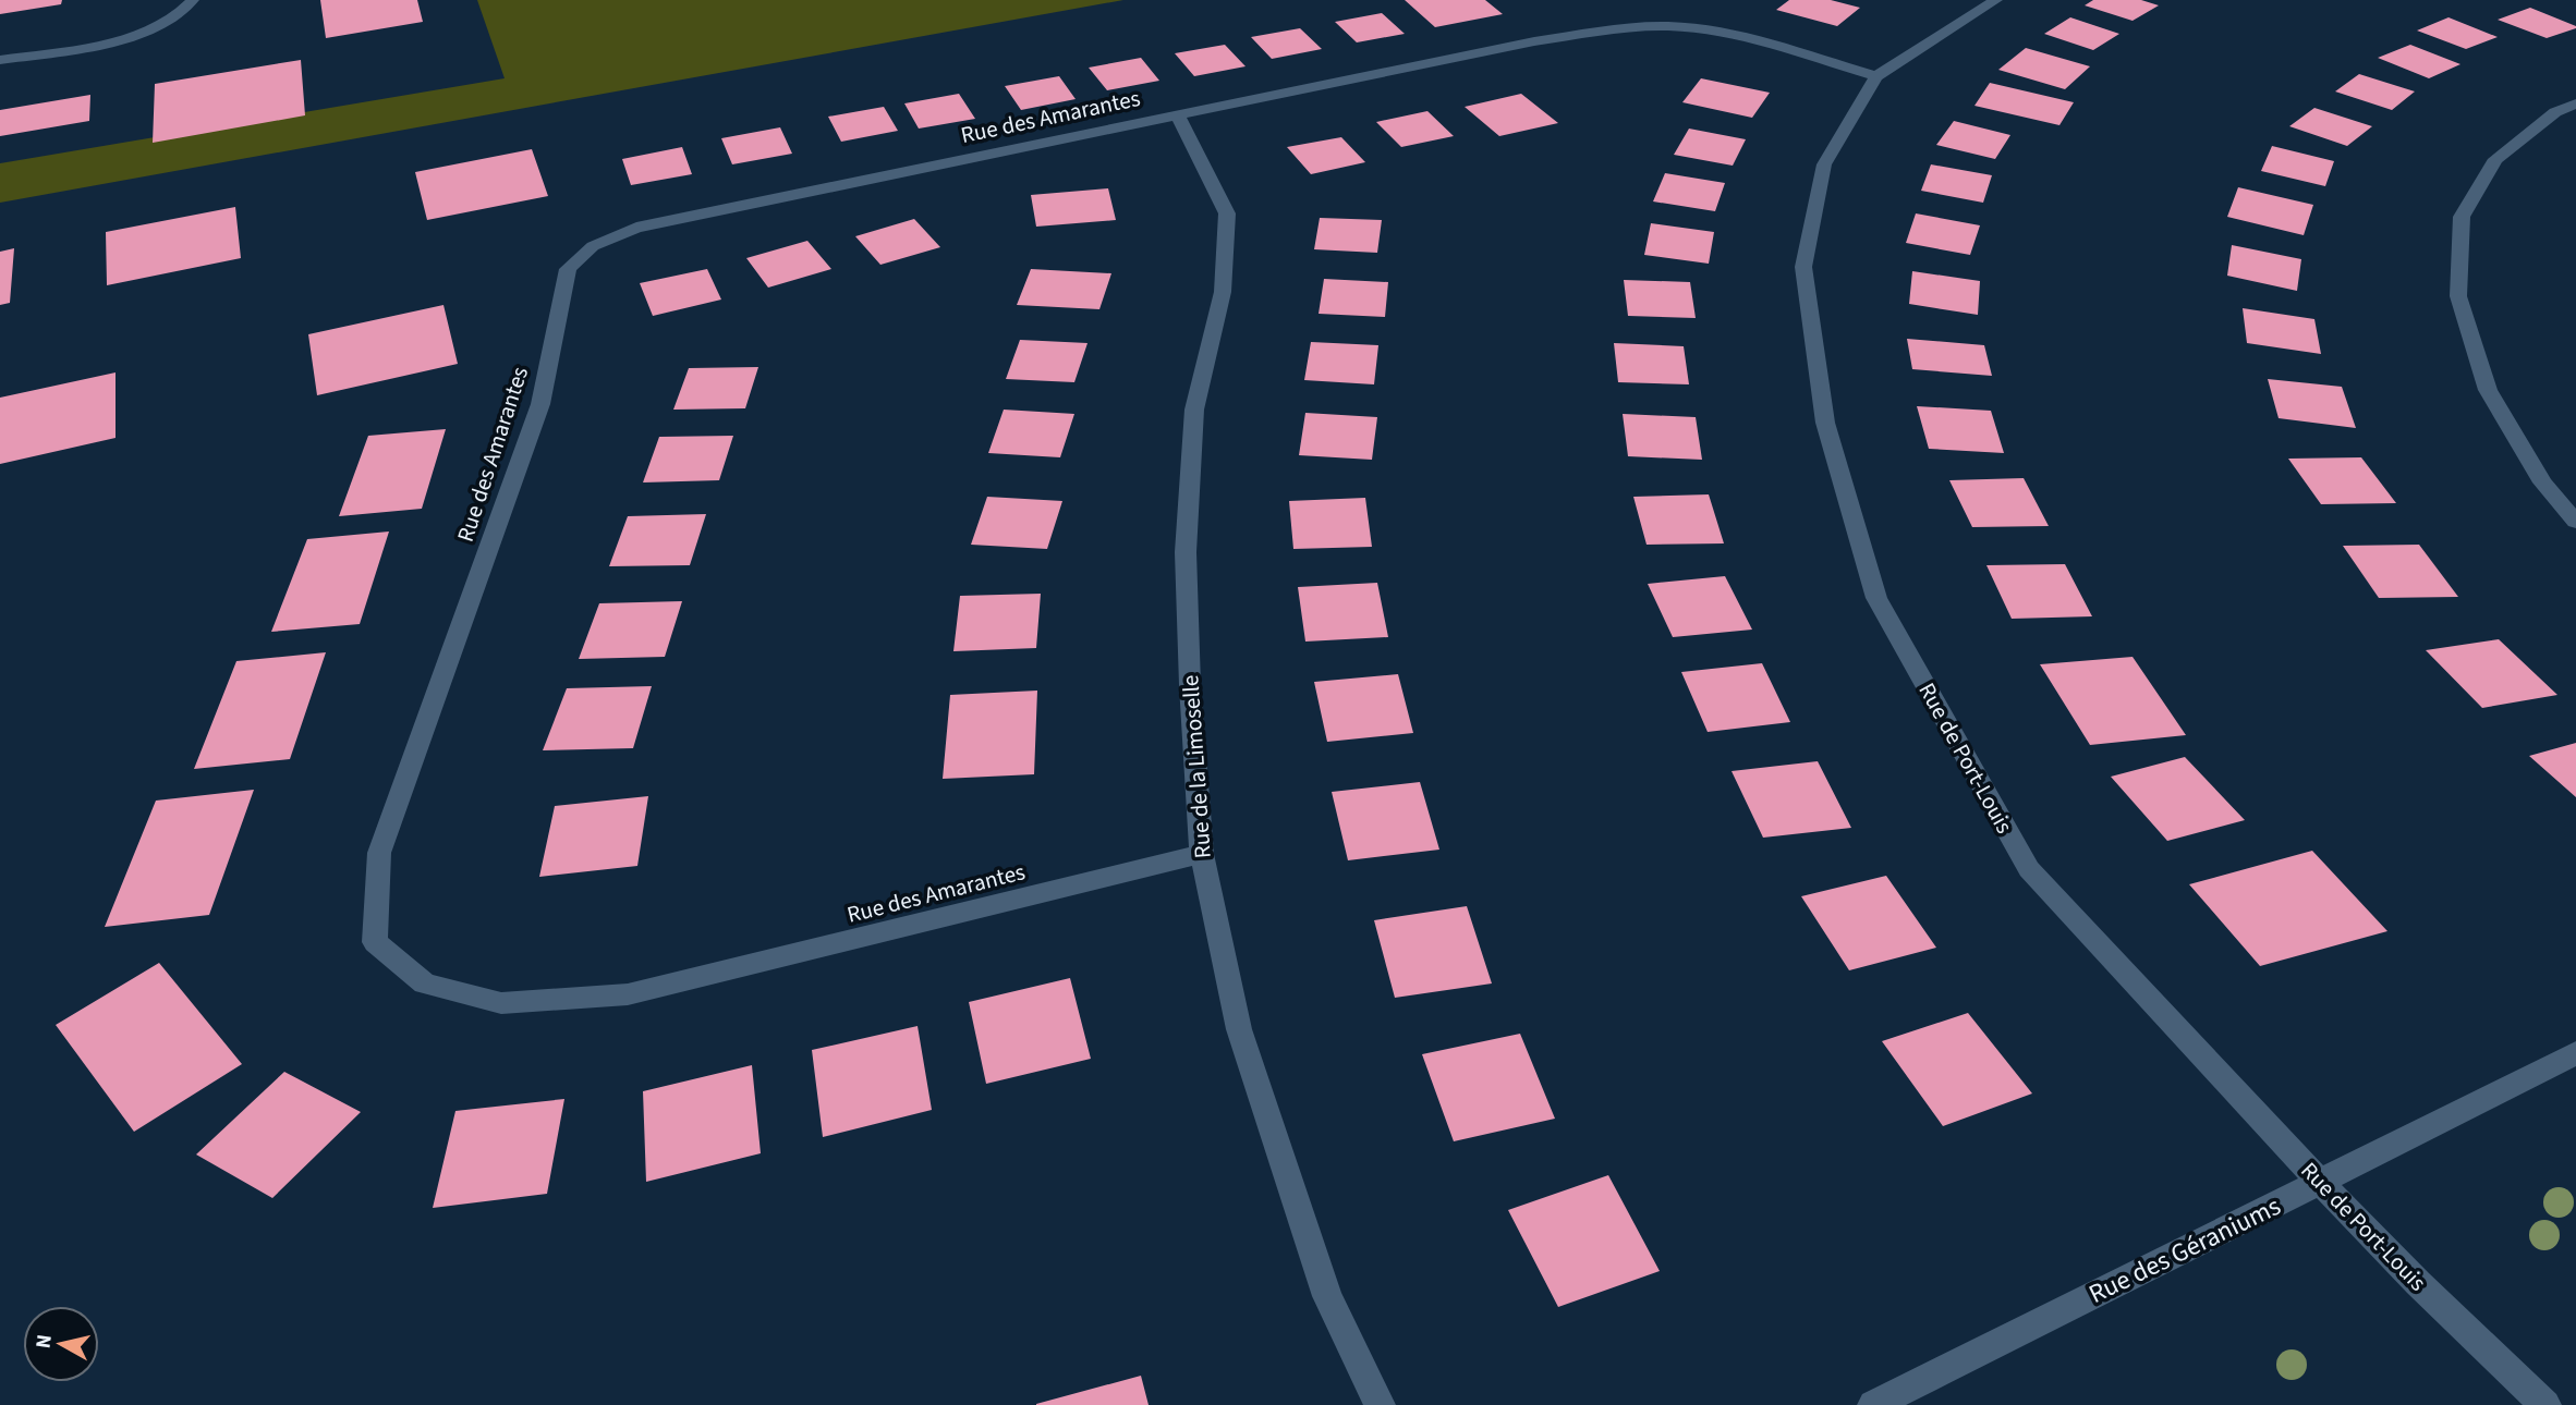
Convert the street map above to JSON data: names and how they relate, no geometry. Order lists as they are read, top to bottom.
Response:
{
  "streets": {
    "street": [
      "Rue des Amarantes",
      "Rue de Port-Louis",
      "Rue de la Limoselle",
      "Rue des Géraniums"
    ]
  },
  "crossings": [
    ["Rue des Amarantes", "Rue de Port-Louis"],
    ["Rue des Amarantes", "Rue de la Limoselle"],
    ["Rue de Port-Louis", "Rue des Géraniums"]
  ],
  "north": "left"
}
